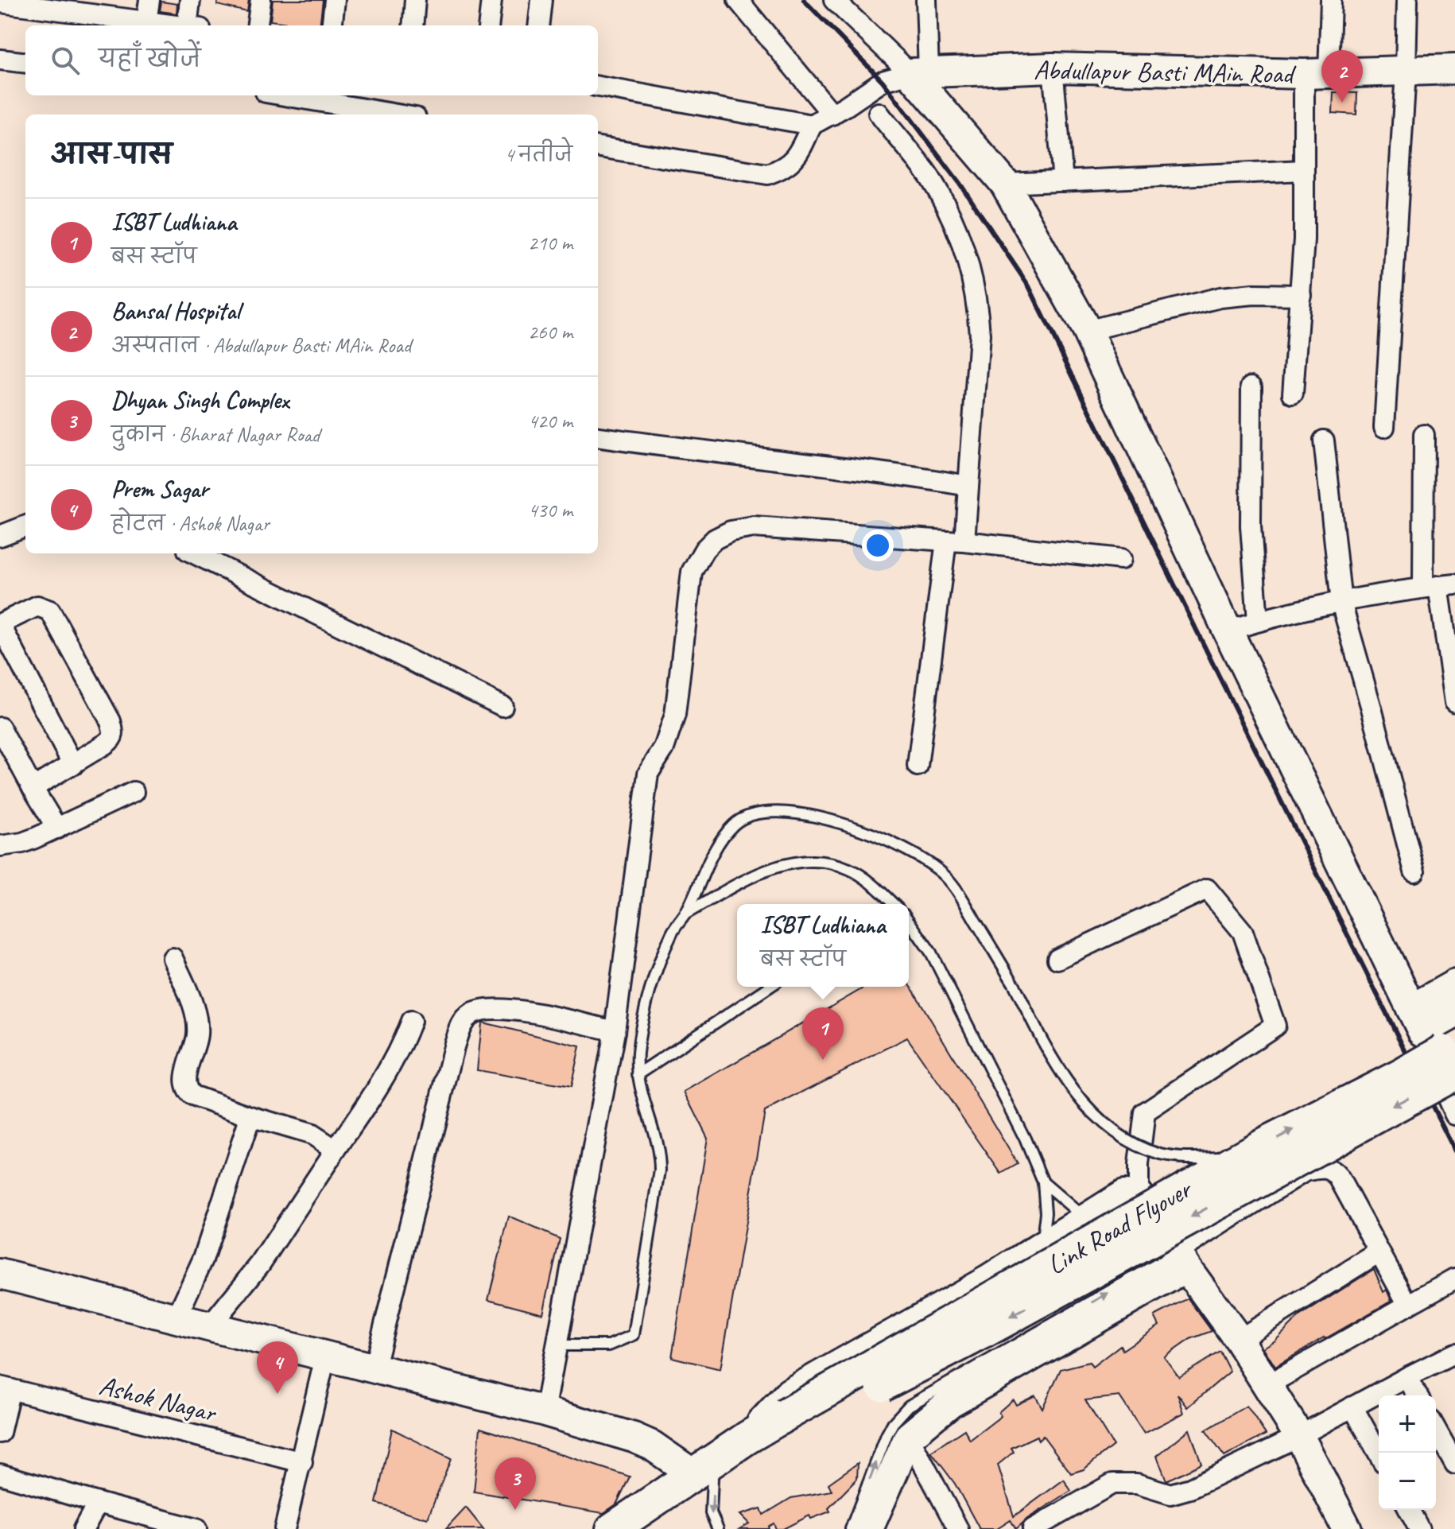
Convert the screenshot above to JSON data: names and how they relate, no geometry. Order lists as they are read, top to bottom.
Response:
{
  "streets": {
    "main road": ["Link Road Flyover"],
    "street": ["Abdullapur Basti MAin Road", "Ashok Nagar"]
  },
  "page": {
    "search": "यहाँ खोजें",
    "pins": [
      "2",
      "1",
      "4",
      "3"
    ],
    "heading": ["आस-पास", "4 नतीजे"],
    "list": [
      {
        "mark": "1",
        "name": "ISBT Ludhiana",
        "note": "बस स्टॉप",
        "value": "210 m"
      },
      {
        "mark": "2",
        "name": "Bansal Hospital",
        "note": "अस्पताल · Abdullapur Basti MAin Road",
        "value": "260 m"
      },
      {
        "mark": "3",
        "name": "Dhyan Singh Complex",
        "note": "दुकान · Bharat Nagar Road",
        "value": "420 m"
      },
      {
        "mark": "4",
        "name": "Prem Sagar",
        "note": "होटल · Ashok Nagar",
        "value": "430 m"
      }
    ],
    "popup": ["ISBT Ludhiana", "बस स्टॉप"],
    "map_buttons": ["+", "−"]
  }
}
